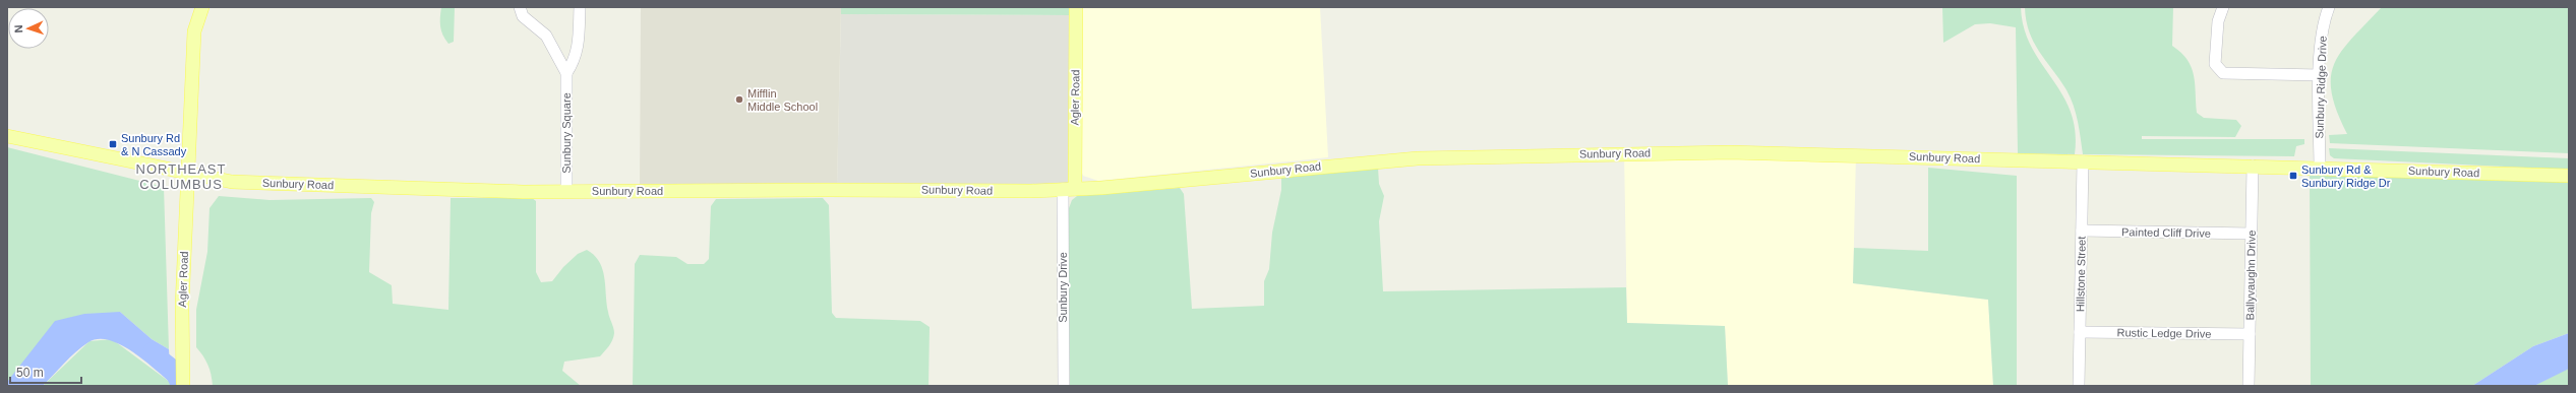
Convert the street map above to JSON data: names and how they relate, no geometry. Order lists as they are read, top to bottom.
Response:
{
  "streets": {
    "main road": ["Agler Road", "Sunbury Road"],
    "street": [
      "Sunbury Ridge Drive",
      "Sunbury Square",
      "Painted Cliff Drive",
      "Hillstone Street",
      "Ballyvaughn Drive",
      "Sunbury Drive",
      "Rustic Ledge Drive"
    ]
  },
  "crossings": [
    ["Sunbury Ridge Drive", "Sunbury Road"],
    ["Agler Road", "Sunbury Road"],
    ["Agler Road", "Sunbury Drive"],
    ["Sunbury Square", "Sunbury Road"],
    ["Sunbury Road", "Hillstone Street"],
    ["Sunbury Road", "Ballyvaughn Drive"],
    ["Sunbury Road", "Sunbury Drive"],
    ["Painted Cliff Drive", "Hillstone Street"],
    ["Painted Cliff Drive", "Ballyvaughn Drive"],
    ["Hillstone Street", "Rustic Ledge Drive"],
    ["Ballyvaughn Drive", "Rustic Ledge Drive"]
  ],
  "districts": ["NORTHEAST COLUMBUS"],
  "places": {
    "other": ["Mifflin Middle School"],
    "transit": ["Sunbury Rd & N Cassady", "Sunbury Rd & Sunbury Ridge Dr"]
  },
  "scale_bar": "50 m",
  "north": "left"
}
